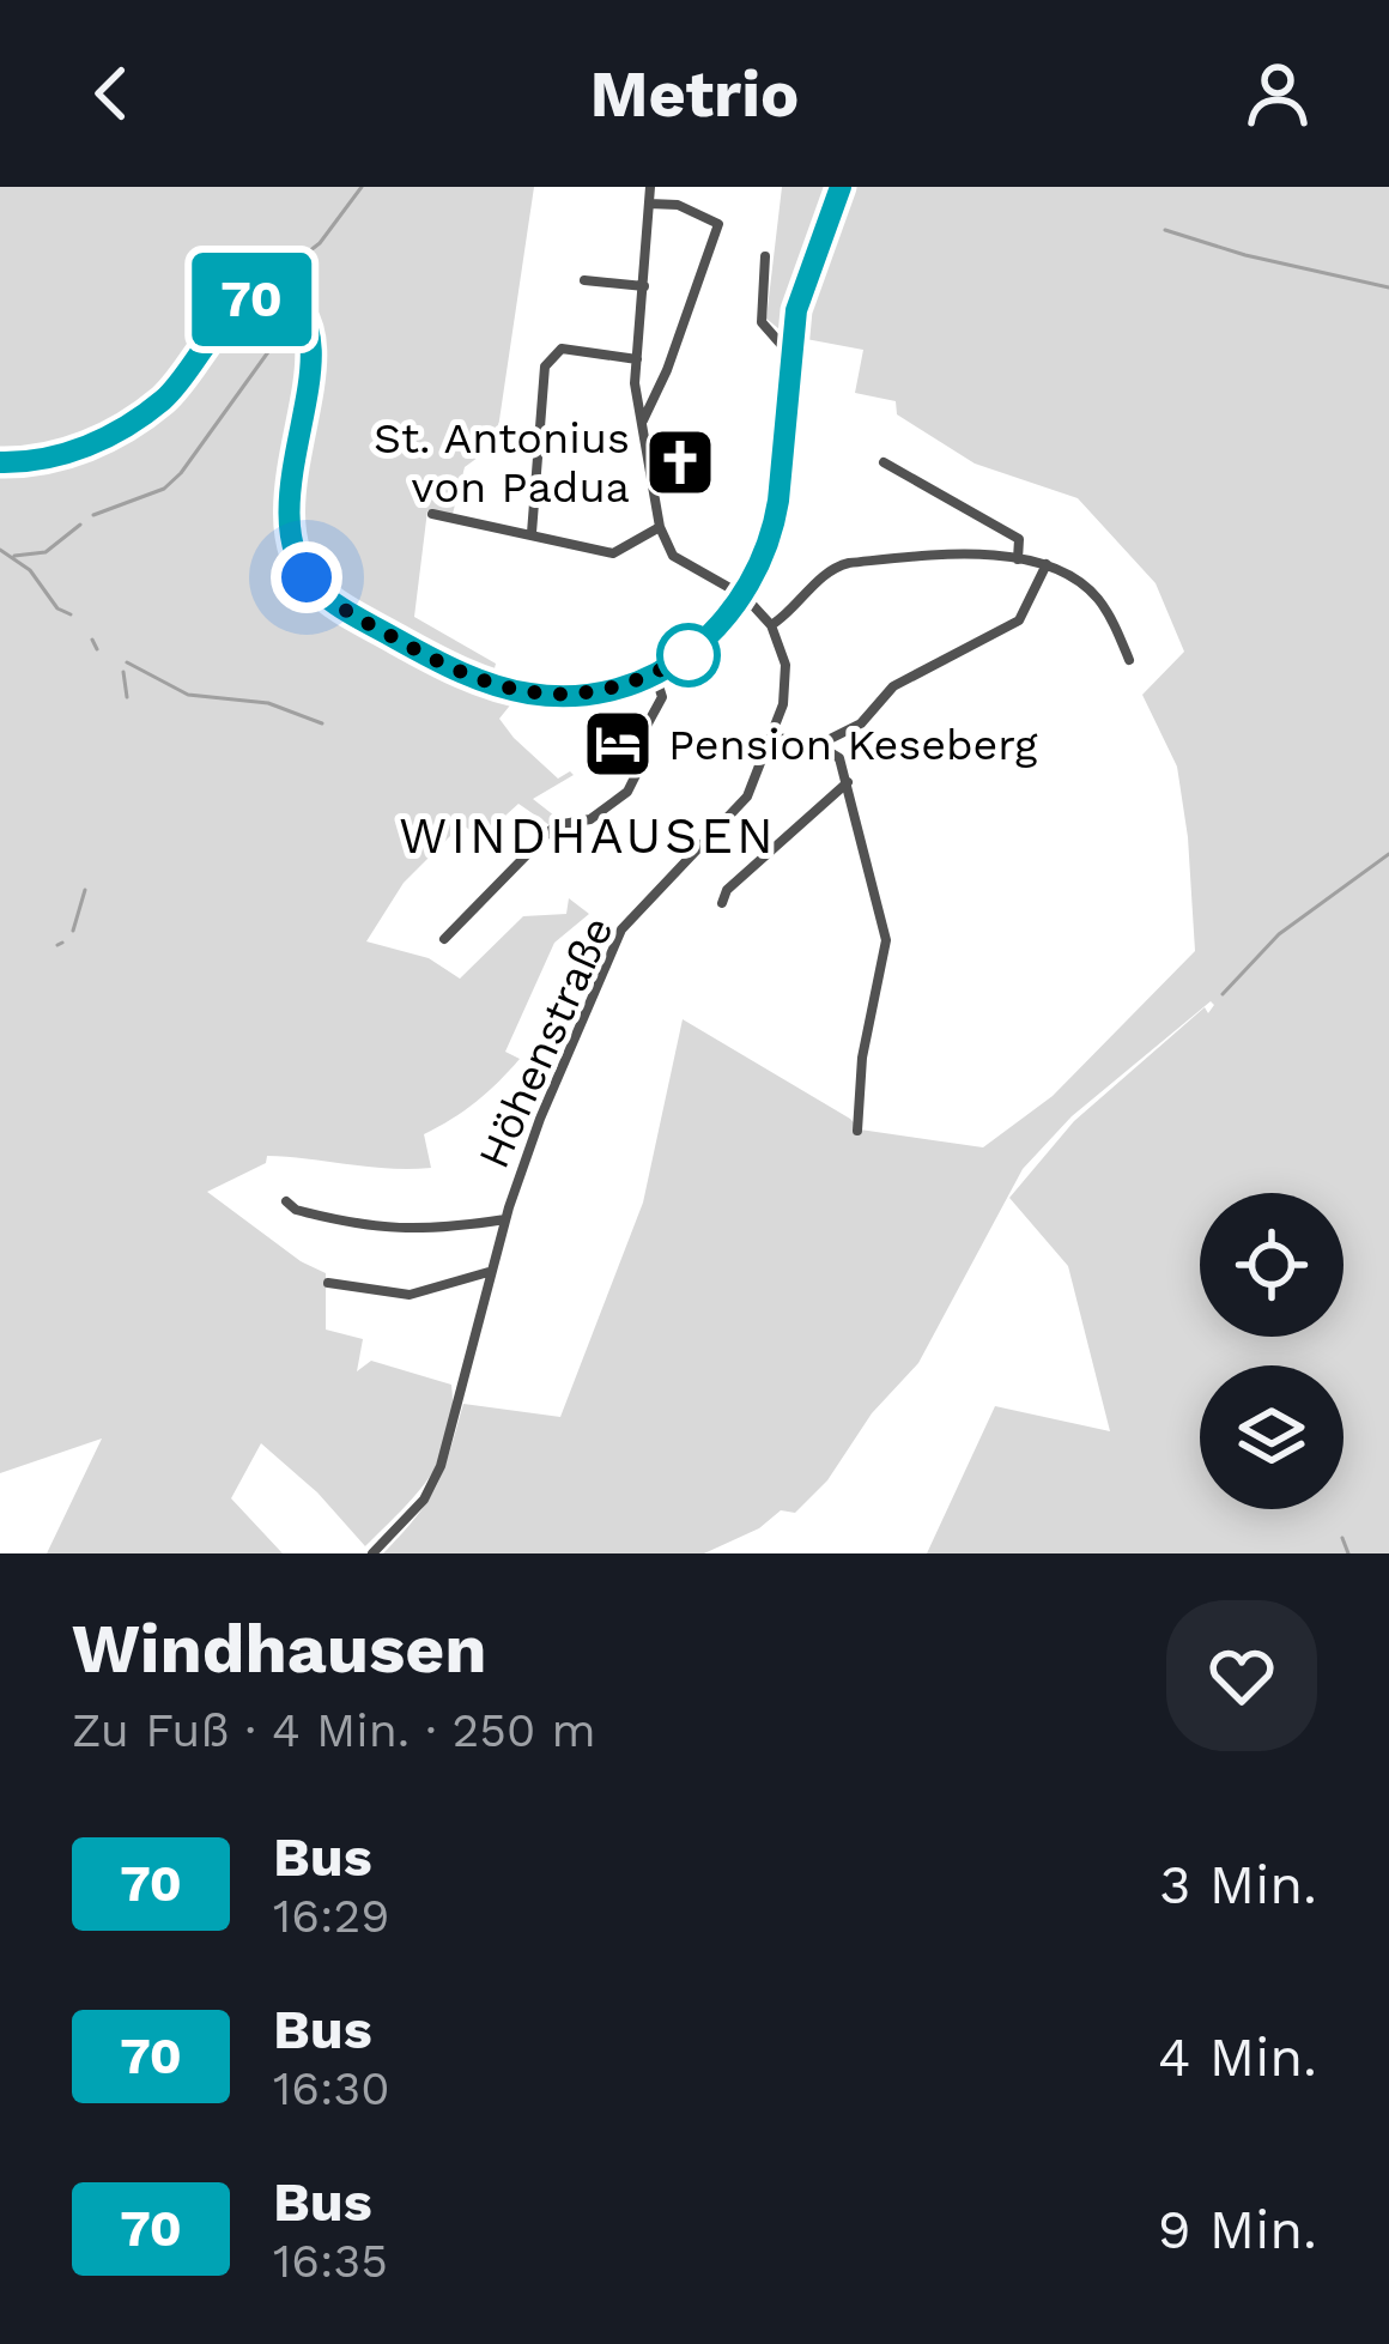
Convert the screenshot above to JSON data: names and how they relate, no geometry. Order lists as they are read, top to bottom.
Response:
{
  "streets": {
    "street": ["Höhenstraße"]
  },
  "districts": ["WINDHAUSEN"],
  "places": {
    "church": ["St. Antonius von Padua"],
    "hotel": ["Pension Keseberg"]
  },
  "lines": ["bus line 70"],
  "page": {
    "header": "Metrio",
    "on_map": "70",
    "heading": ["Windhausen", "Zu Fuß · 4 Min. · 250 m"],
    "list": [
      {
        "mark": "70",
        "name": "Bus",
        "note": "16:29",
        "value": "3 Min."
      },
      {
        "mark": "70",
        "name": "Bus",
        "note": "16:30",
        "value": "4 Min."
      },
      {
        "mark": "70",
        "name": "Bus",
        "note": "16:35",
        "value": "9 Min."
      }
    ]
  }
}
